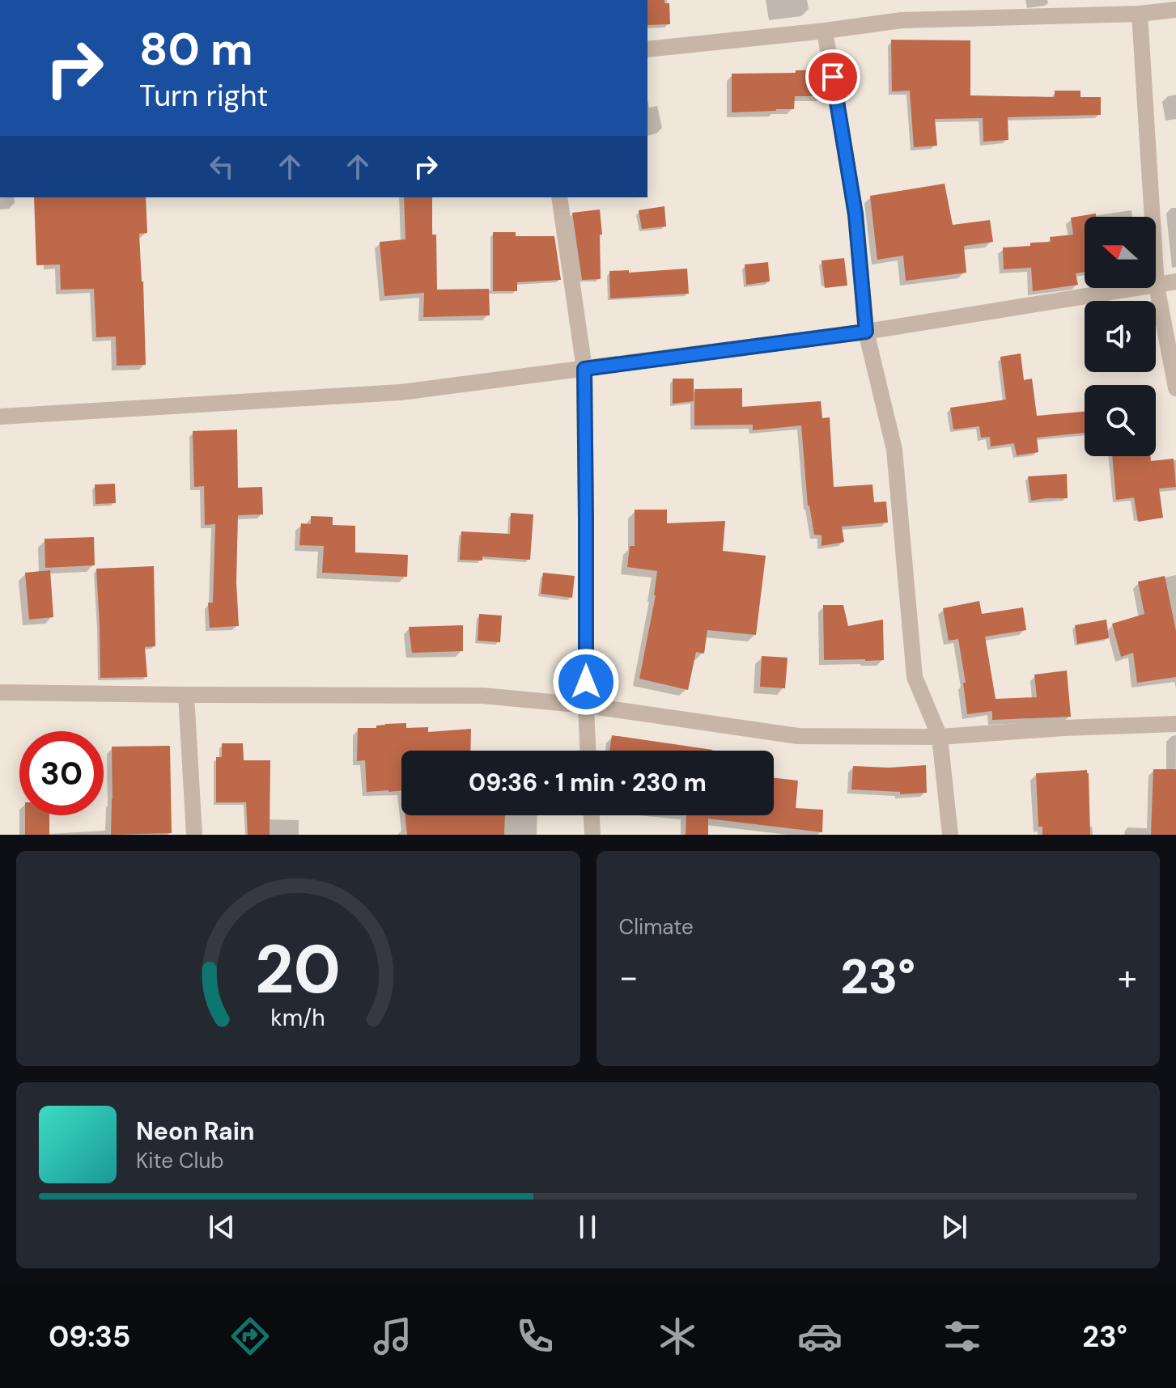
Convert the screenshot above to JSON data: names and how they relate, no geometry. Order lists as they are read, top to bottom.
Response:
{
  "north": "left",
  "page": {
    "turn": ["80 m", "Turn right"],
    "limit": "30",
    "trip": "09:36 · 1 min · 230 m",
    "tile": "Climate",
    "heat": ["−", "23°", "+"],
    "song": ["Neon Rain", "Kite Club"],
    "tabs": ["09:35", "23°"],
    "gauge": ["20", "km/h"]
  }
}
